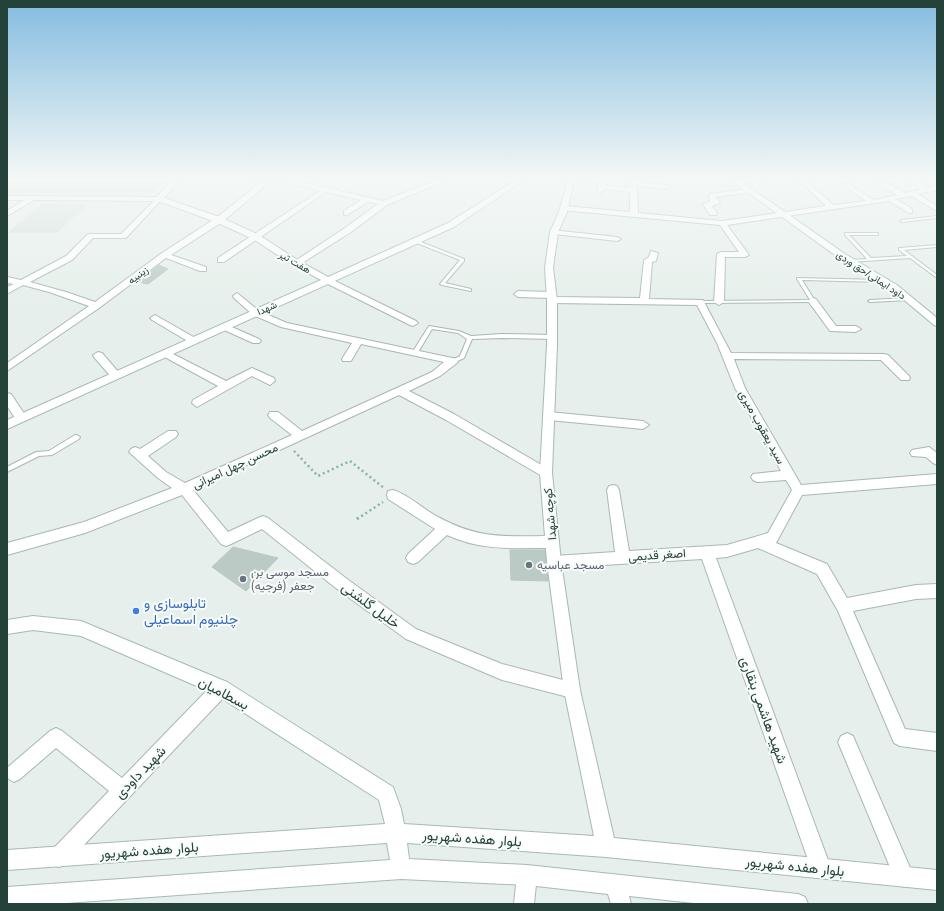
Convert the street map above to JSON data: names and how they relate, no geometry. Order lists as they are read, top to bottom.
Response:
{
  "streets": {
    "street": [
      "هفت تیر",
      "زینبیه",
      "داود ایمانی/حق وردی",
      "شهدا",
      "سید یعقوب میری",
      "محسن چهل امیرانی",
      "کوچه شهدا",
      "اصغر قدیمی",
      "خلیل گلشنی",
      "بسطامیان",
      "شهید هاشمی بنقاری",
      "شهید داودی",
      "بلوار هفده شهریور"
    ]
  },
  "crossings": [
    ["هفت تیر", "شهدا"],
    ["محسن چهل امیرانی", "خلیل گلشنی"],
    ["کوچه شهدا", "اصغر قدیمی"],
    ["کوچه شهدا", "خلیل گلشنی"],
    ["کوچه شهدا", "بلوار هفده شهریور"],
    ["اصغر قدیمی", "شهید هاشمی بنقاری"],
    ["بسطامیان", "شهید داودی"],
    ["بسطامیان", "بلوار هفده شهریور"],
    ["شهید هاشمی بنقاری", "بلوار هفده شهریور"],
    ["شهید داودی", "بلوار هفده شهریور"]
  ],
  "places": ["مسجد عباسیه", "مسجد موسی بن جعفر (فرجیه)", "تابلوسازی و چلنیوم اسماعیلی"]
}
